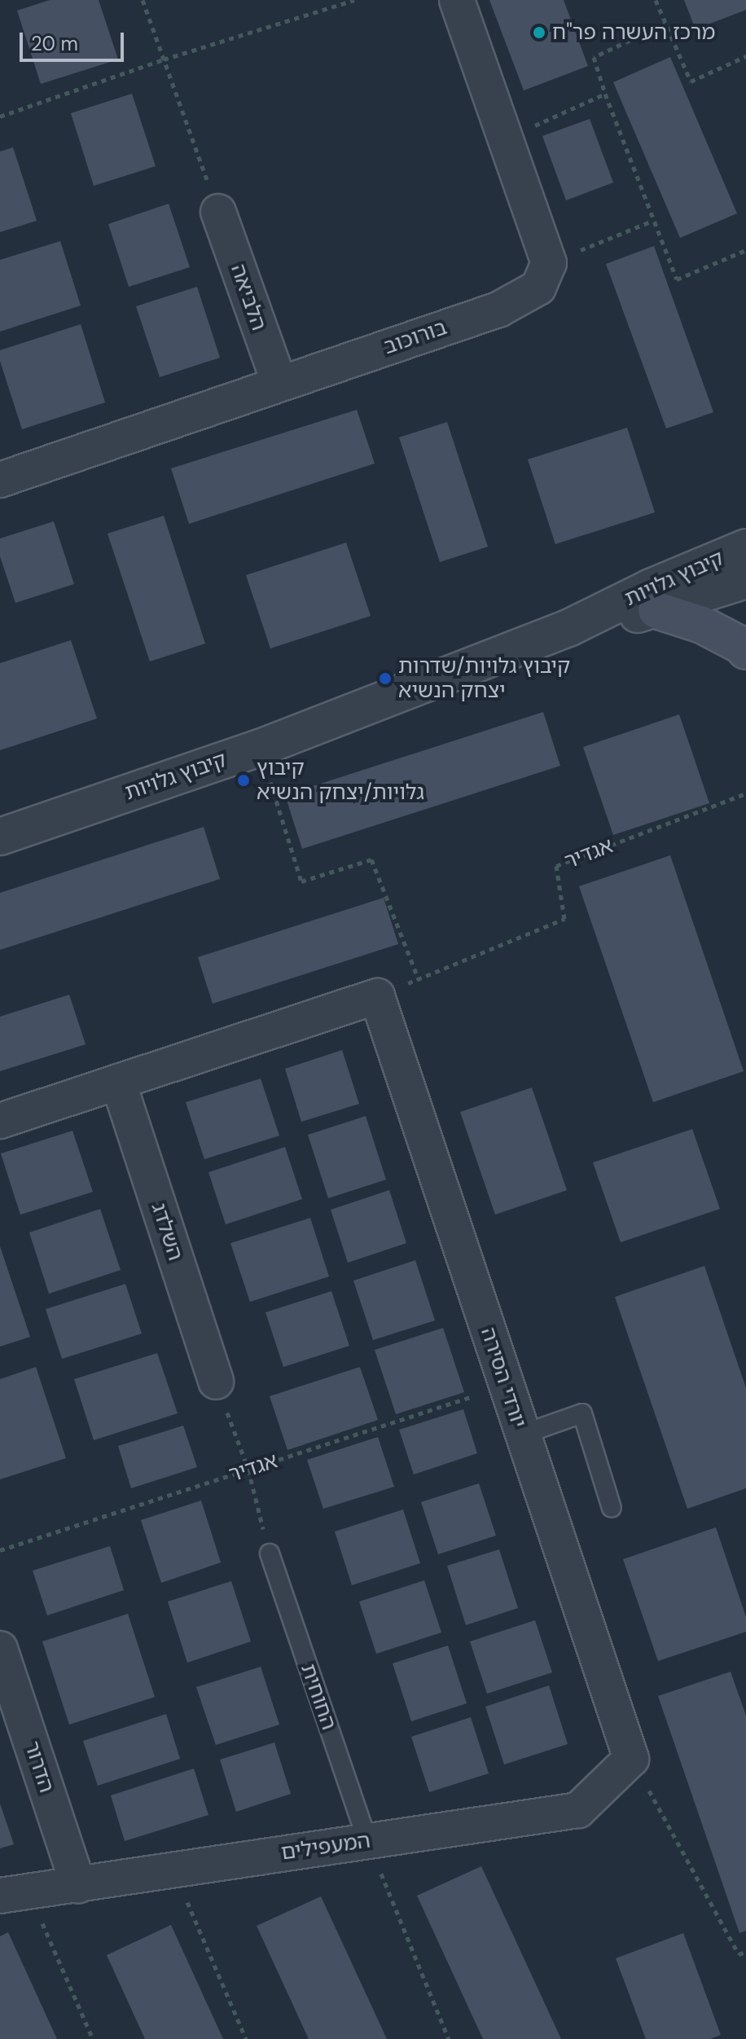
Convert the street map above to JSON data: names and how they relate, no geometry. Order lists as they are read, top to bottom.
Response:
{
  "streets": {
    "street": [
      "הלביאה",
      "בורוכוב",
      "קיבוץ גלויות",
      "השלדג",
      "יורדי הסירה",
      "הדרור",
      "המעפילים"
    ],
    "lane": ["החוחית"],
    "path": ["אגדיר"]
  },
  "crossings": [
    ["הלביאה", "בורוכוב"],
    ["אגדיר", "יורדי הסירה"],
    ["יורדי הסירה", "המעפילים"],
    ["החוחית", "המעפילים"],
    ["הדרור", "המעפילים"]
  ],
  "places": ["מרכז העשרה פר\"ח", "קיבוץ גלויות/שדרות יצחק הנשיא", "קיבוץ גלויות/יצחק הנשיא"],
  "scale_bar": "20 m"
}
